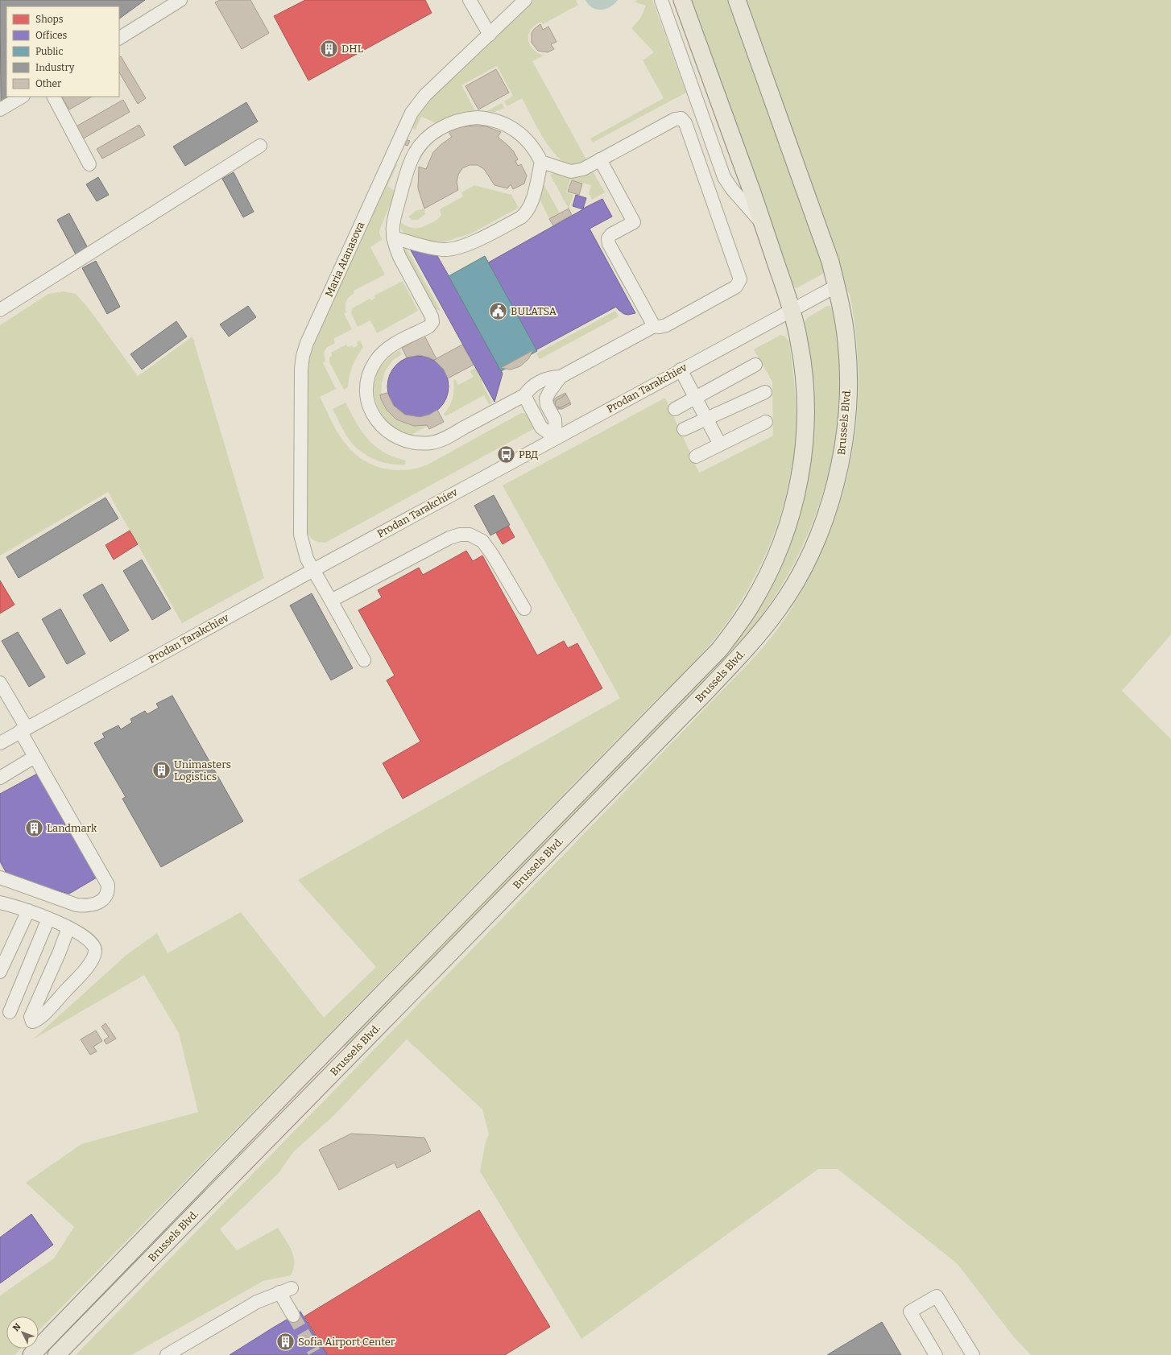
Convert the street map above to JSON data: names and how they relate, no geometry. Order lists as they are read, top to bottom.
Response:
{
  "streets": {
    "main road": ["Brussels Blvd."],
    "street": ["Maria Atanasova", "Prodan Tarakchiev"]
  },
  "crossings": [
    ["Maria Atanasova", "Prodan Tarakchiev"],
    ["Prodan Tarakchiev", "Brussels Blvd."]
  ],
  "places": {
    "building": [
      "DHL",
      "Unimasters Logistics",
      "Landmark",
      "Sofia Airport Center"
    ],
    "public building": ["BULATSA"],
    "bus stop": ["РВД"]
  },
  "legend": [
    "Shops",
    "Offices",
    "Public",
    "Industry",
    "Other"
  ],
  "north": "top left"
}
